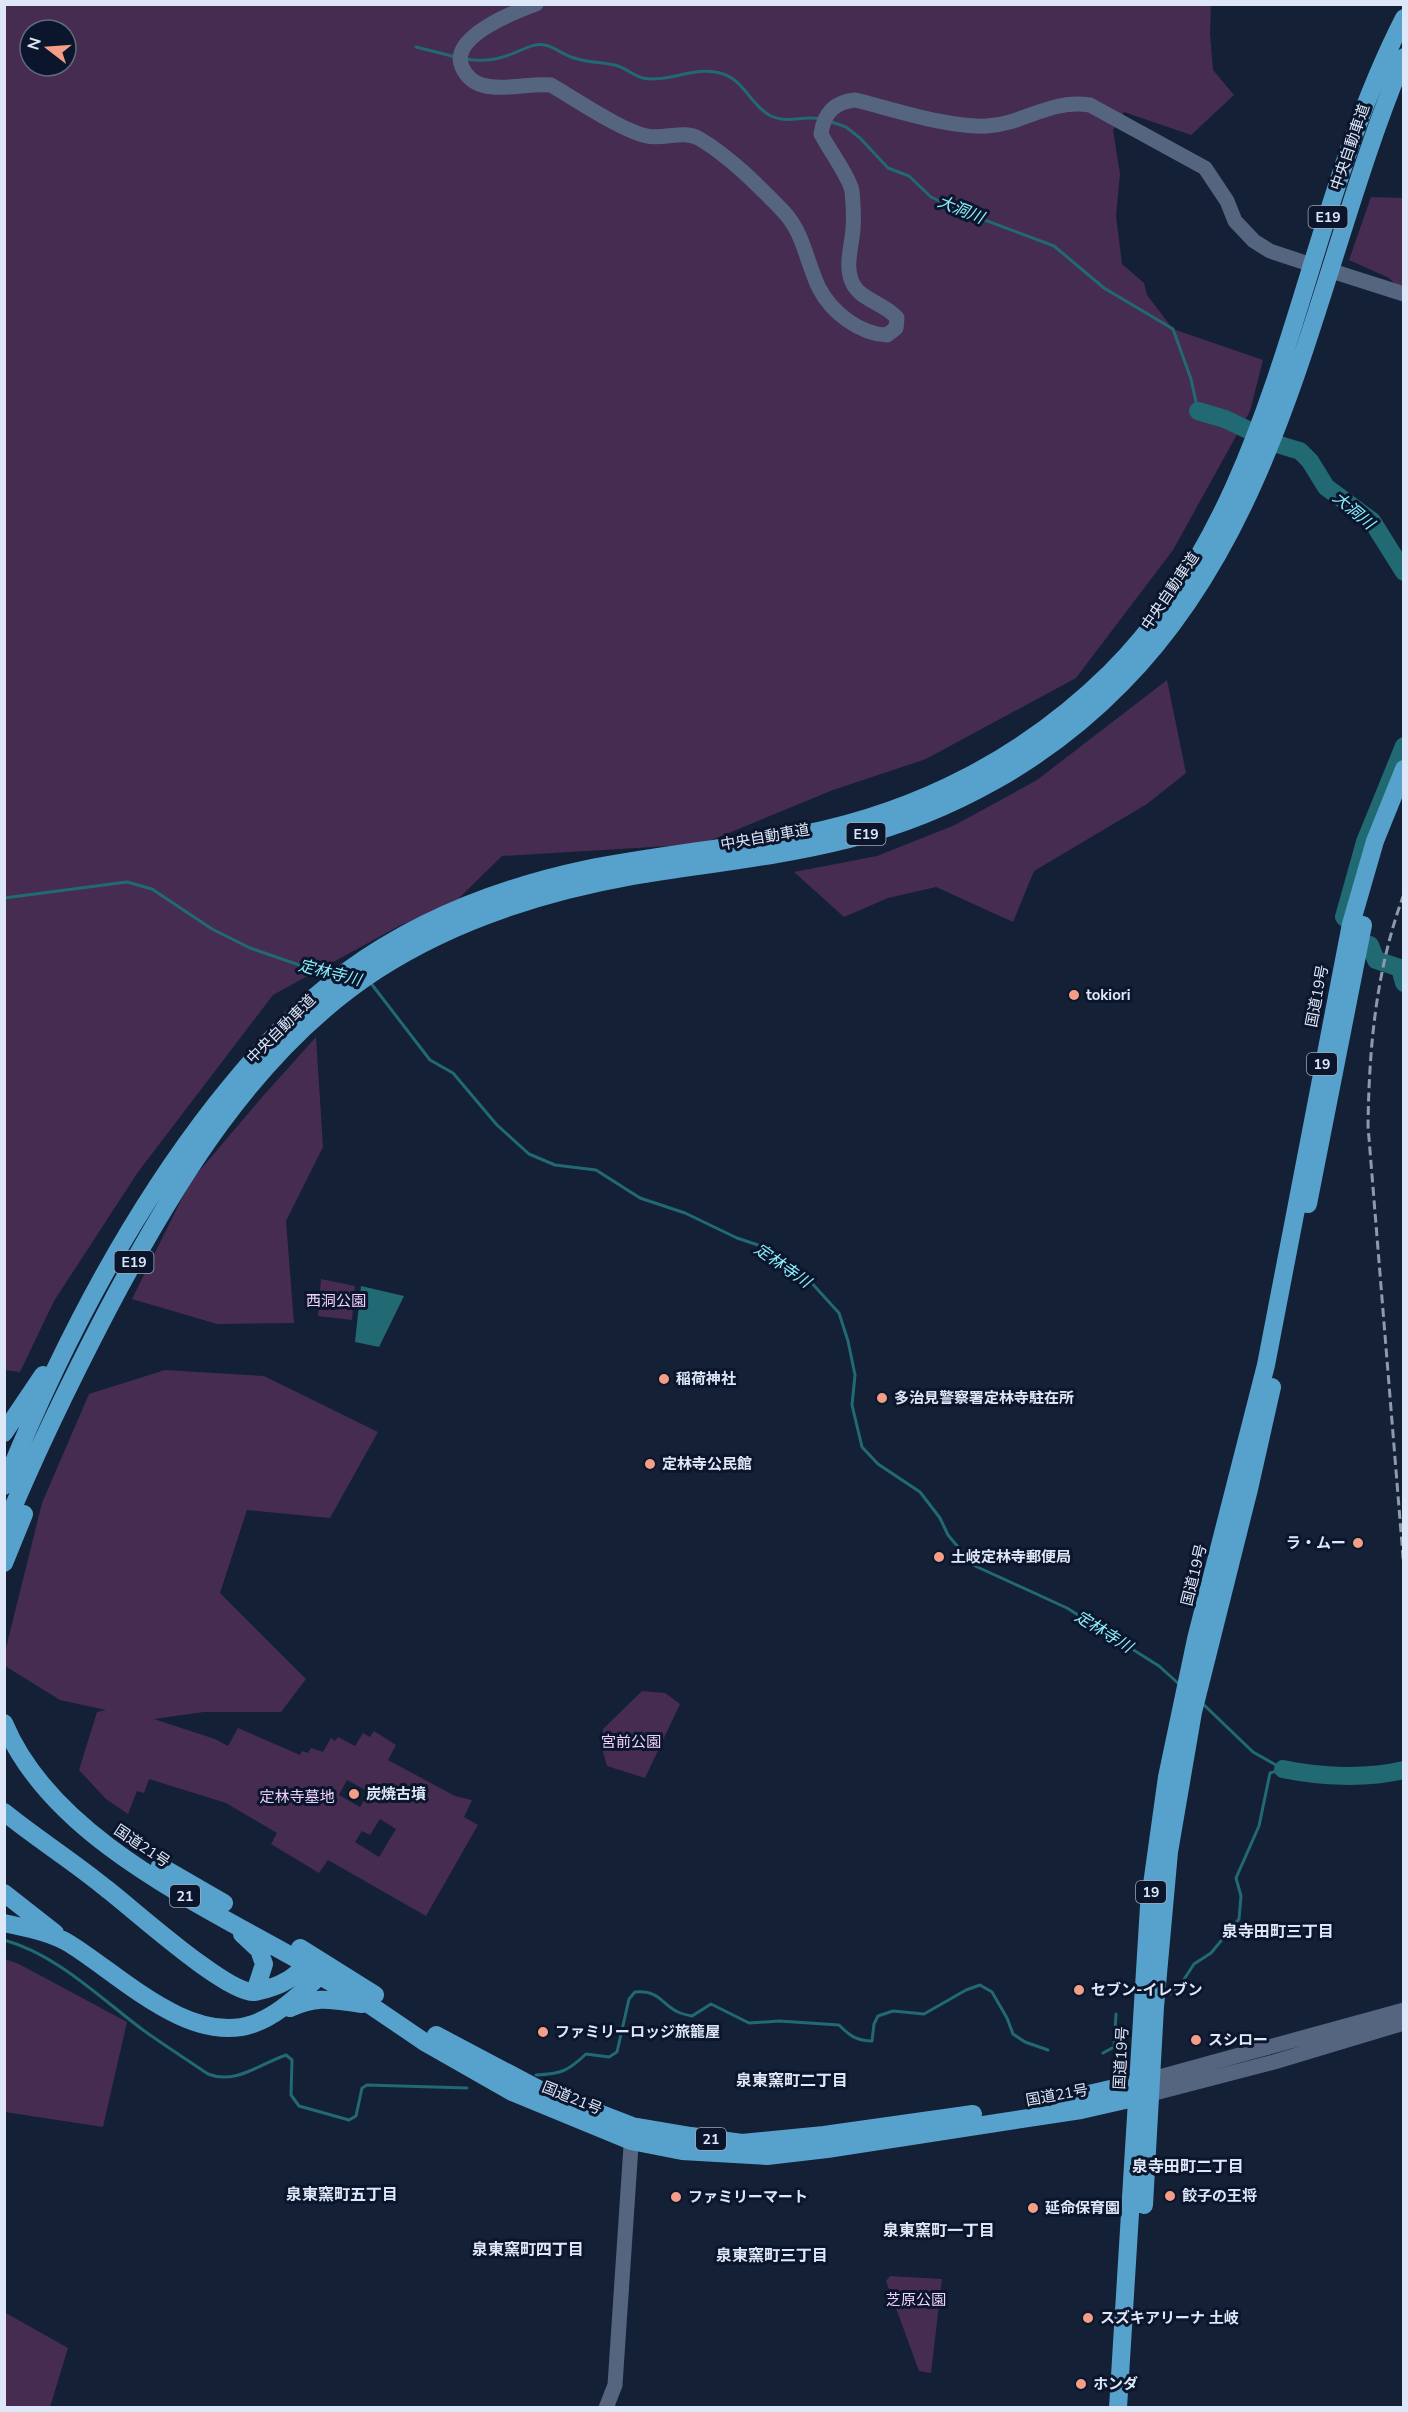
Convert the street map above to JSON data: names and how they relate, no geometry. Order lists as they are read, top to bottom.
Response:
{
  "streets": {
    "highway": [
      "中央自動車道",
      "E19",
      "国道19号",
      "19",
      "国道21号",
      "21"
    ]
  },
  "crossings": [
    ["国道19号", "国道21号"]
  ],
  "districts": [
    "泉寺田町三丁目",
    "泉東窯町二丁目",
    "泉寺田町二丁目",
    "泉東窯町五丁目",
    "泉東窯町一丁目",
    "泉東窯町四丁目",
    "泉東窯町三丁目"
  ],
  "water": ["大洞川", "定林寺川"],
  "parks": [
    "西洞公園",
    "宮前公園",
    "定林寺墓地",
    "芝原公園"
  ],
  "places": [
    "tokiori",
    "稲荷神社",
    "多治見警察署定林寺駐在所",
    "定林寺公民館",
    "ラ・ムー",
    "土岐定林寺郵便局",
    "炭焼古墳",
    "セブン-イレブン",
    "ファミリーロッジ旅籠屋",
    "スシロー",
    "餃子の王将",
    "ファミリーマート",
    "延命保育園",
    "スズキアリーナ 土岐",
    "ホンダ"
  ],
  "north": "left"
}
